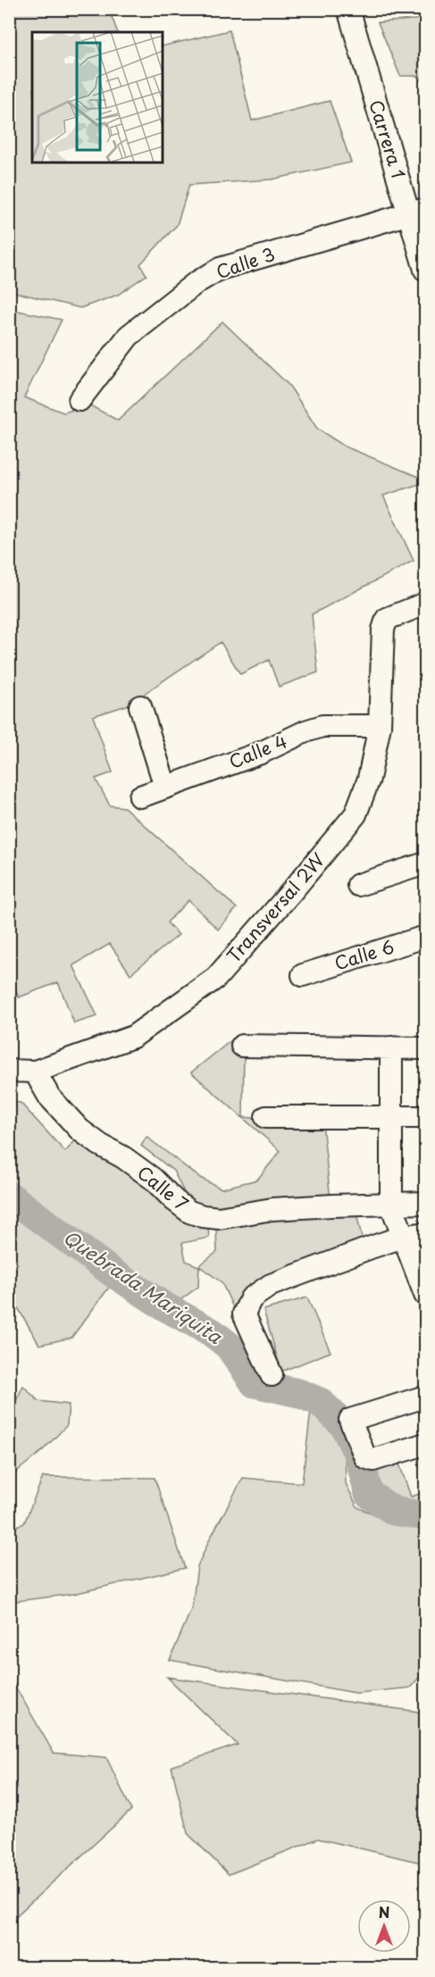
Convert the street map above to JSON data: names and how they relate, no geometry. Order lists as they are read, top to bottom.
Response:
{
  "streets": {
    "street": [
      "Carrera 1",
      "Calle 3",
      "Calle 4",
      "Transversal 2W",
      "Calle 6",
      "Calle 7"
    ]
  },
  "crossings": [
    ["Carrera 1", "Calle 3"],
    ["Calle 4", "Transversal 2W"],
    ["Transversal 2W", "Calle 7"]
  ],
  "water": ["Quebrada Mariquita"],
  "north": "top"
}
